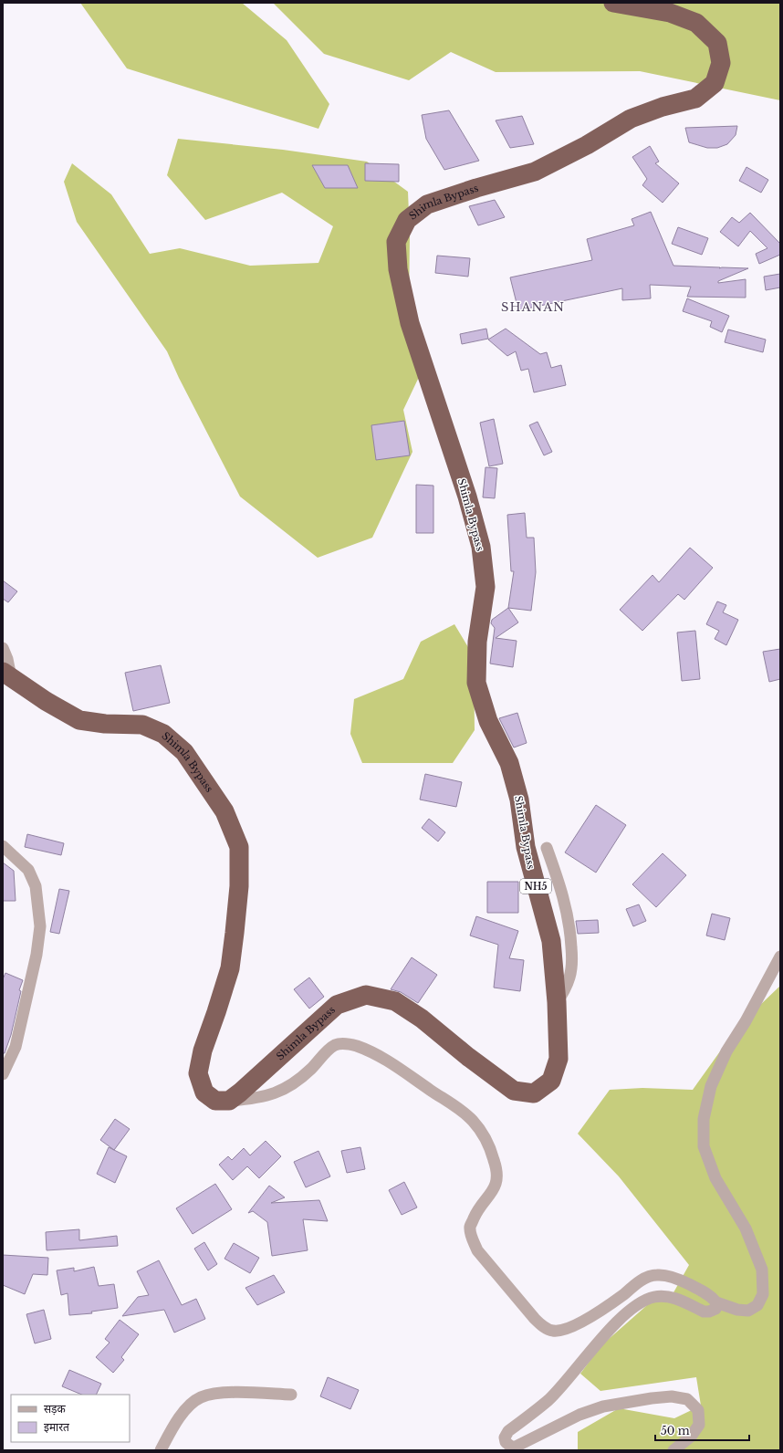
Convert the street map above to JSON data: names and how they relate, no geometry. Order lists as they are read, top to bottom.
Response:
{
  "streets": {
    "highway": ["Shimla Bypass", "NH5"]
  },
  "districts": ["SHANAN"],
  "legend": ["सड़क", "इमारत"],
  "scale_bar": "50 m"
}
